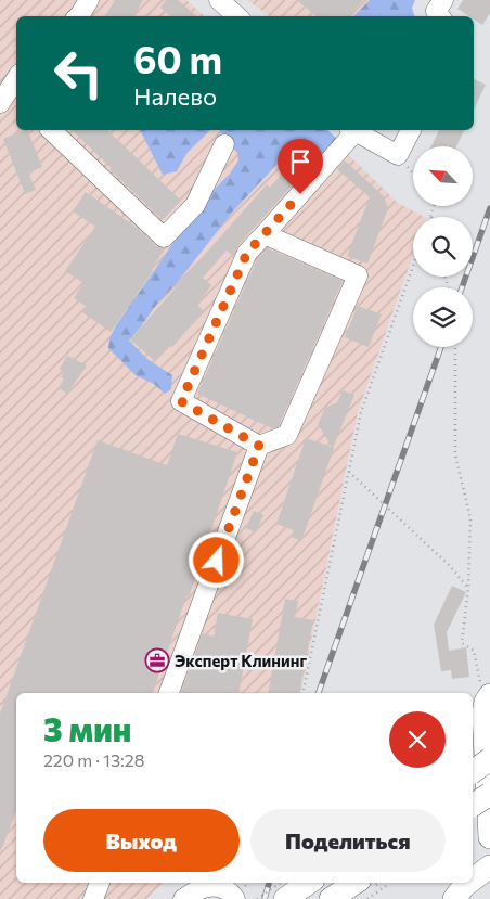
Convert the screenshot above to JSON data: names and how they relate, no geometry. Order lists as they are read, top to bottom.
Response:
{
  "places": {
    "office": ["Эксперт Клининг"]
  },
  "north": "top left",
  "page": {
    "turn": ["60 m", "Налево"],
    "heading": ["3 мин", "220 m · 13:28"],
    "buttons": ["Выход", "Поделиться"]
  }
}
